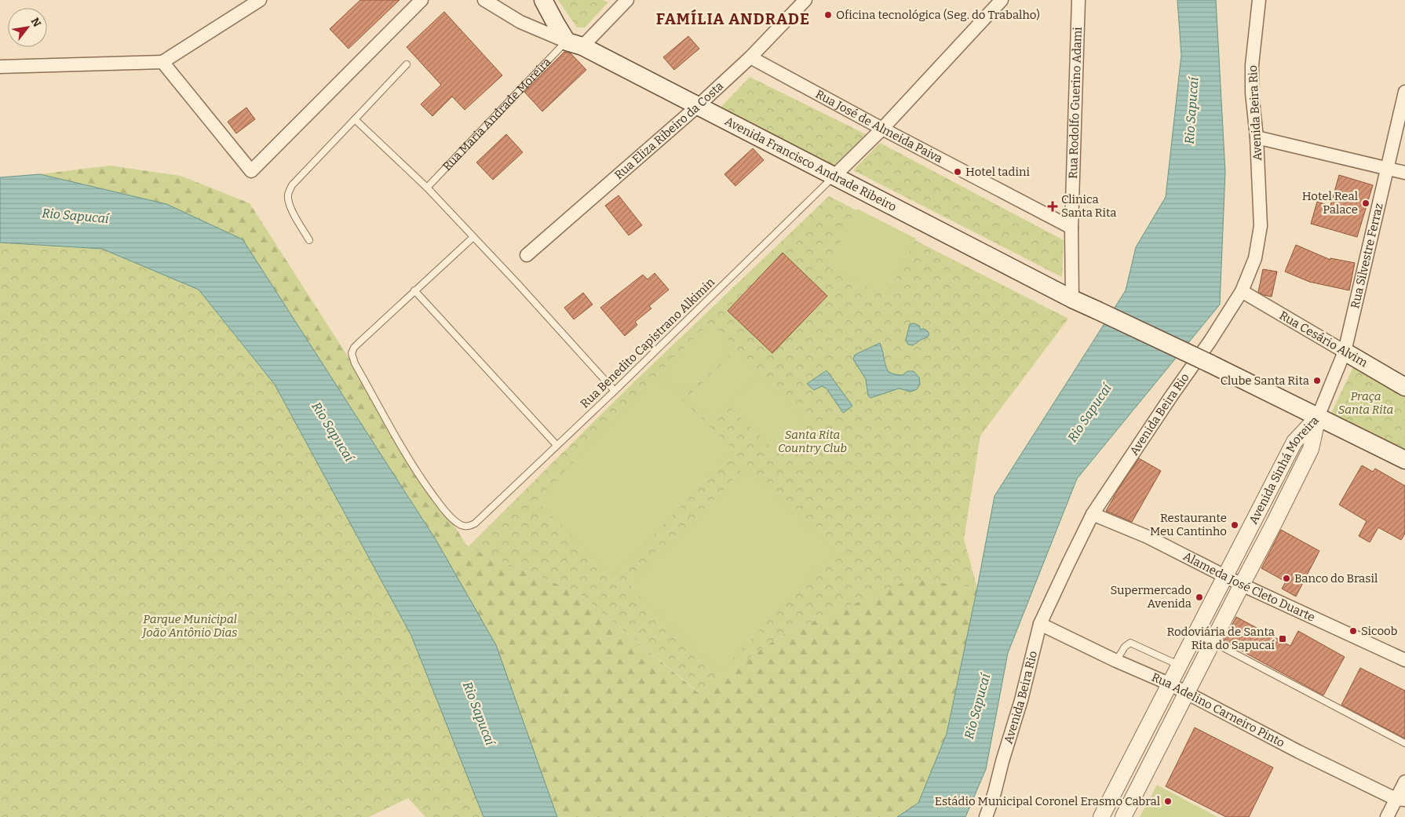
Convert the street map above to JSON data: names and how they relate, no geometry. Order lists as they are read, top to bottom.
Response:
{
  "streets": {
    "main road": ["Avenida Francisco Andrade Ribeiro", "Rua Cesário Alvim"],
    "street": [
      "Rua Rodolfo Guerino Adami",
      "Avenida Beira Rio",
      "Rua Maria Andrade Moreira",
      "Rua José de Almeida Paiva",
      "Rua Eliza Ribeiro da Costa",
      "Rua Silvestre Ferraz",
      "Avenida Sinhá Moreira",
      "Alameda José Cleto Duarte",
      "Rua Adelino Carneiro Pinto"
    ],
    "lane": ["Rua Benedito Capistrano Alkimin"]
  },
  "crossings": [
    ["Rua Rodolfo Guerino Adami", "Rua José de Almeida Paiva"],
    ["Rua Rodolfo Guerino Adami", "Avenida Francisco Andrade Ribeiro"],
    ["Avenida Beira Rio", "Rua Cesário Alvim"],
    ["Avenida Beira Rio", "Alameda José Cleto Duarte"],
    ["Avenida Beira Rio", "Rua Adelino Carneiro Pinto"],
    ["Rua Maria Andrade Moreira", "Avenida Francisco Andrade Ribeiro"],
    ["Rua José de Almeida Paiva", "Rua Eliza Ribeiro da Costa"],
    ["Rua Eliza Ribeiro da Costa", "Avenida Francisco Andrade Ribeiro"],
    ["Avenida Francisco Andrade Ribeiro", "Rua Silvestre Ferraz"],
    ["Avenida Francisco Andrade Ribeiro", "Rua Benedito Capistrano Alkimin"],
    ["Avenida Francisco Andrade Ribeiro", "Avenida Sinhá Moreira"],
    ["Rua Silvestre Ferraz", "Rua Cesário Alvim"],
    ["Rua Silvestre Ferraz", "Avenida Sinhá Moreira"],
    ["Avenida Sinhá Moreira", "Alameda José Cleto Duarte"],
    ["Avenida Sinhá Moreira", "Rua Adelino Carneiro Pinto"]
  ],
  "districts": ["FAMÍLIA ANDRADE"],
  "water": ["Rio Sapucaí"],
  "parks": ["Praça Santa Rita", "Santa Rita Country Club", "Parque Municipal João Antônio Dias"],
  "places": {
    "other": [
      "Oficina tecnológica (Seg. do Trabalho)",
      "Hotel tadini",
      "Hotel Real Palace",
      "Clube Santa Rita",
      "Restaurante Meu Cantinho",
      "Banco do Brasil",
      "Supermercado Avenida",
      "Sicoob",
      "Estádio Municipal Coronel Erasmo Cabral"
    ],
    "health": ["Clinica Santa Rita"],
    "transit": ["Rodoviária de Santa Rita do Sapucaí"]
  },
  "north": "top right"
}
